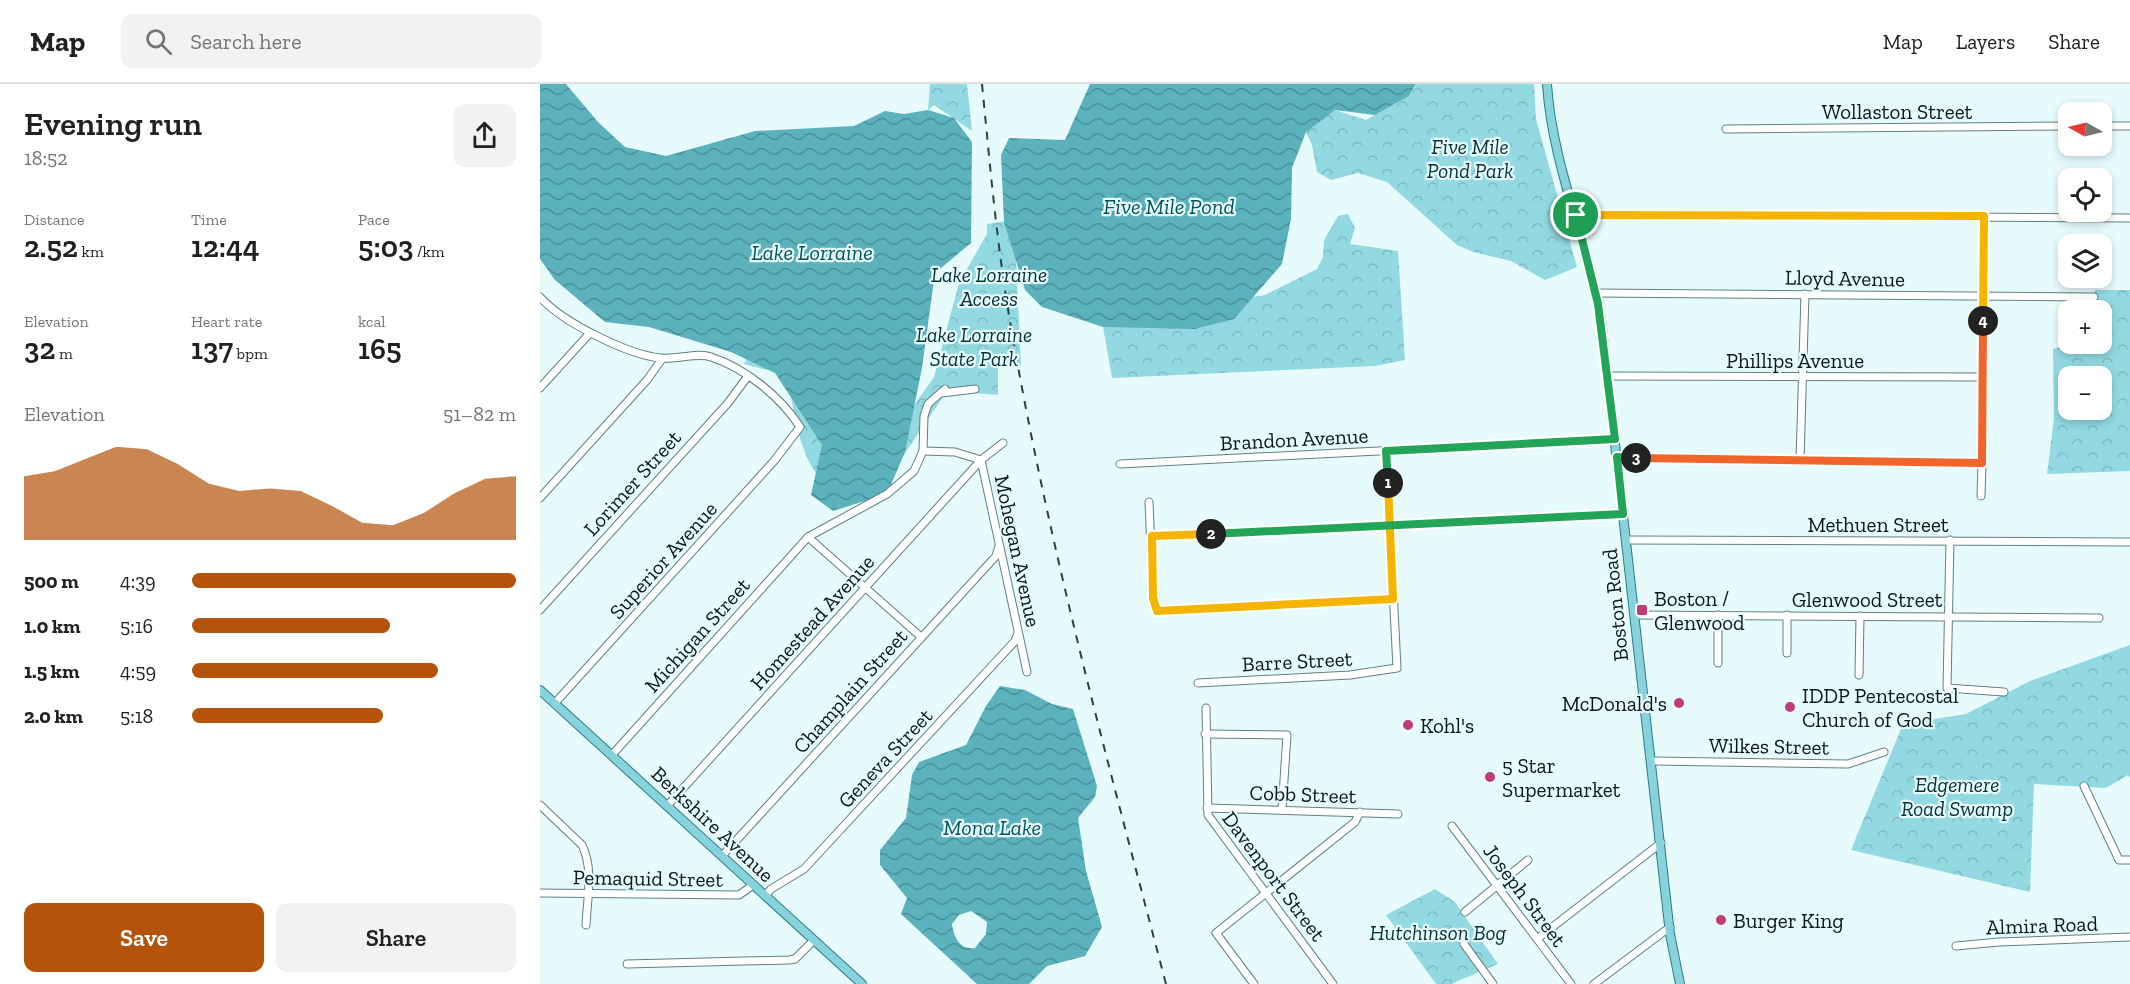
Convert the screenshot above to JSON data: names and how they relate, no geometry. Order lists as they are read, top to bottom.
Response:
{
  "streets": {
    "main road": ["Boston Road", "Berkshire Avenue"],
    "street": [
      "Wollaston Street",
      "Lloyd Avenue",
      "Phillips Avenue",
      "Brandon Avenue",
      "Lorimer Street",
      "Methuen Street",
      "Mohegan Avenue",
      "Superior Avenue",
      "Glenwood Street",
      "Homestead Avenue",
      "Michigan Street",
      "Barre Street",
      "Champlain Street",
      "Wilkes Street",
      "Geneva Street",
      "Cobb Street",
      "Davenport Street",
      "Pemaquid Street",
      "Joseph Street",
      "Almira Road"
    ]
  },
  "crossings": [
    ["Lloyd Avenue", "Boston Road"],
    ["Phillips Avenue", "Boston Road"],
    ["Brandon Avenue", "Boston Road"],
    ["Lorimer Street", "Superior Avenue"],
    ["Methuen Street", "Boston Road"],
    ["Mohegan Avenue", "Homestead Avenue"],
    ["Mohegan Avenue", "Michigan Street"],
    ["Mohegan Avenue", "Champlain Street"],
    ["Mohegan Avenue", "Geneva Street"],
    ["Superior Avenue", "Berkshire Avenue"],
    ["Glenwood Street", "Boston Road"],
    ["Boston Road", "Wilkes Street"],
    ["Homestead Avenue", "Berkshire Avenue"],
    ["Michigan Street", "Berkshire Avenue"],
    ["Champlain Street", "Berkshire Avenue"],
    ["Geneva Street", "Berkshire Avenue"],
    ["Cobb Street", "Davenport Street"],
    ["Berkshire Avenue", "Pemaquid Street"]
  ],
  "water": ["Five Mile Pond", "Lake Lorraine", "Mona Lake"],
  "parks": [
    "Five Mile Pond Park",
    "Lake Lorraine Access",
    "Lake Lorraine State Park",
    "Edgemere Road Swamp",
    "Hutchinson Bog"
  ],
  "places": {
    "transit": ["Boston / Glenwood"],
    "other": [
      "McDonald's",
      "IDDP Pentecostal Church of God",
      "Kohl's",
      "5 Star Supermarket",
      "Burger King"
    ]
  },
  "north": "left",
  "page": {
    "header": "Map",
    "search": "Search here",
    "nav": ["Map", "Layers", "Share"],
    "heading": ["Evening run", "18:52"],
    "map_buttons": ["+", "−"],
    "stats": [
      ["Distance", "2.52 km"],
      ["Time", "12:44"],
      ["Pace", "5:03 /km"],
      ["Elevation", "32 m"],
      ["Heart rate", "137 bpm"],
      ["kcal", "165"]
    ],
    "pins": [
      "4",
      "3",
      "1",
      "2"
    ],
    "chart": ["Elevation", "51–82 m"],
    "list": [
      {
        "name": "500 m",
        "note": "4:39"
      },
      {
        "name": "1.0 km",
        "note": "5:16"
      },
      {
        "name": "1.5 km",
        "note": "4:59"
      },
      {
        "name": "2.0 km",
        "note": "5:18"
      }
    ],
    "buttons": ["Save", "Share"]
  }
}
